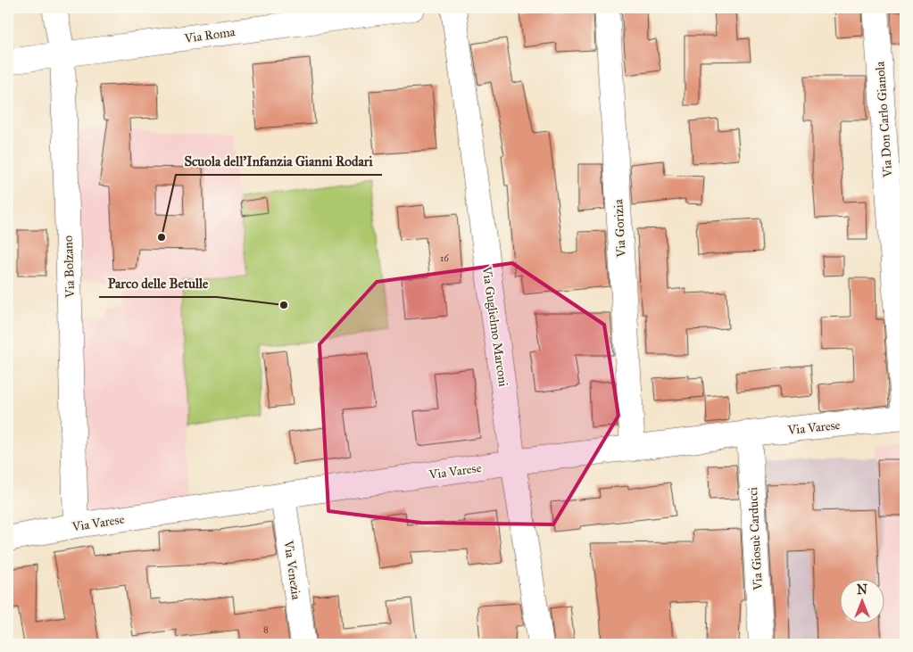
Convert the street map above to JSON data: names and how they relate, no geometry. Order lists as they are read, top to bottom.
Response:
{
  "streets": {
    "street": [
      "Via Roma",
      "Via Don Carlo Gianola",
      "Via Gorizia",
      "Via Bolzano",
      "Via Guglielmo Marconi",
      "Via Varese",
      "Via Giosuè Carducci",
      "Via Venezia"
    ]
  },
  "crossings": [
    ["Via Roma", "Via Bolzano"],
    ["Via Don Carlo Gianola", "Via Varese"],
    ["Via Gorizia", "Via Varese"],
    ["Via Bolzano", "Via Varese"],
    ["Via Guglielmo Marconi", "Via Varese"],
    ["Via Varese", "Via Giosuè Carducci"],
    ["Via Varese", "Via Venezia"]
  ],
  "places": ["Scuola dell'Infanzia Gianni Rodari", "Parco delle Betulle"],
  "house_numbers": ["16", "8"],
  "north": "top"
}
